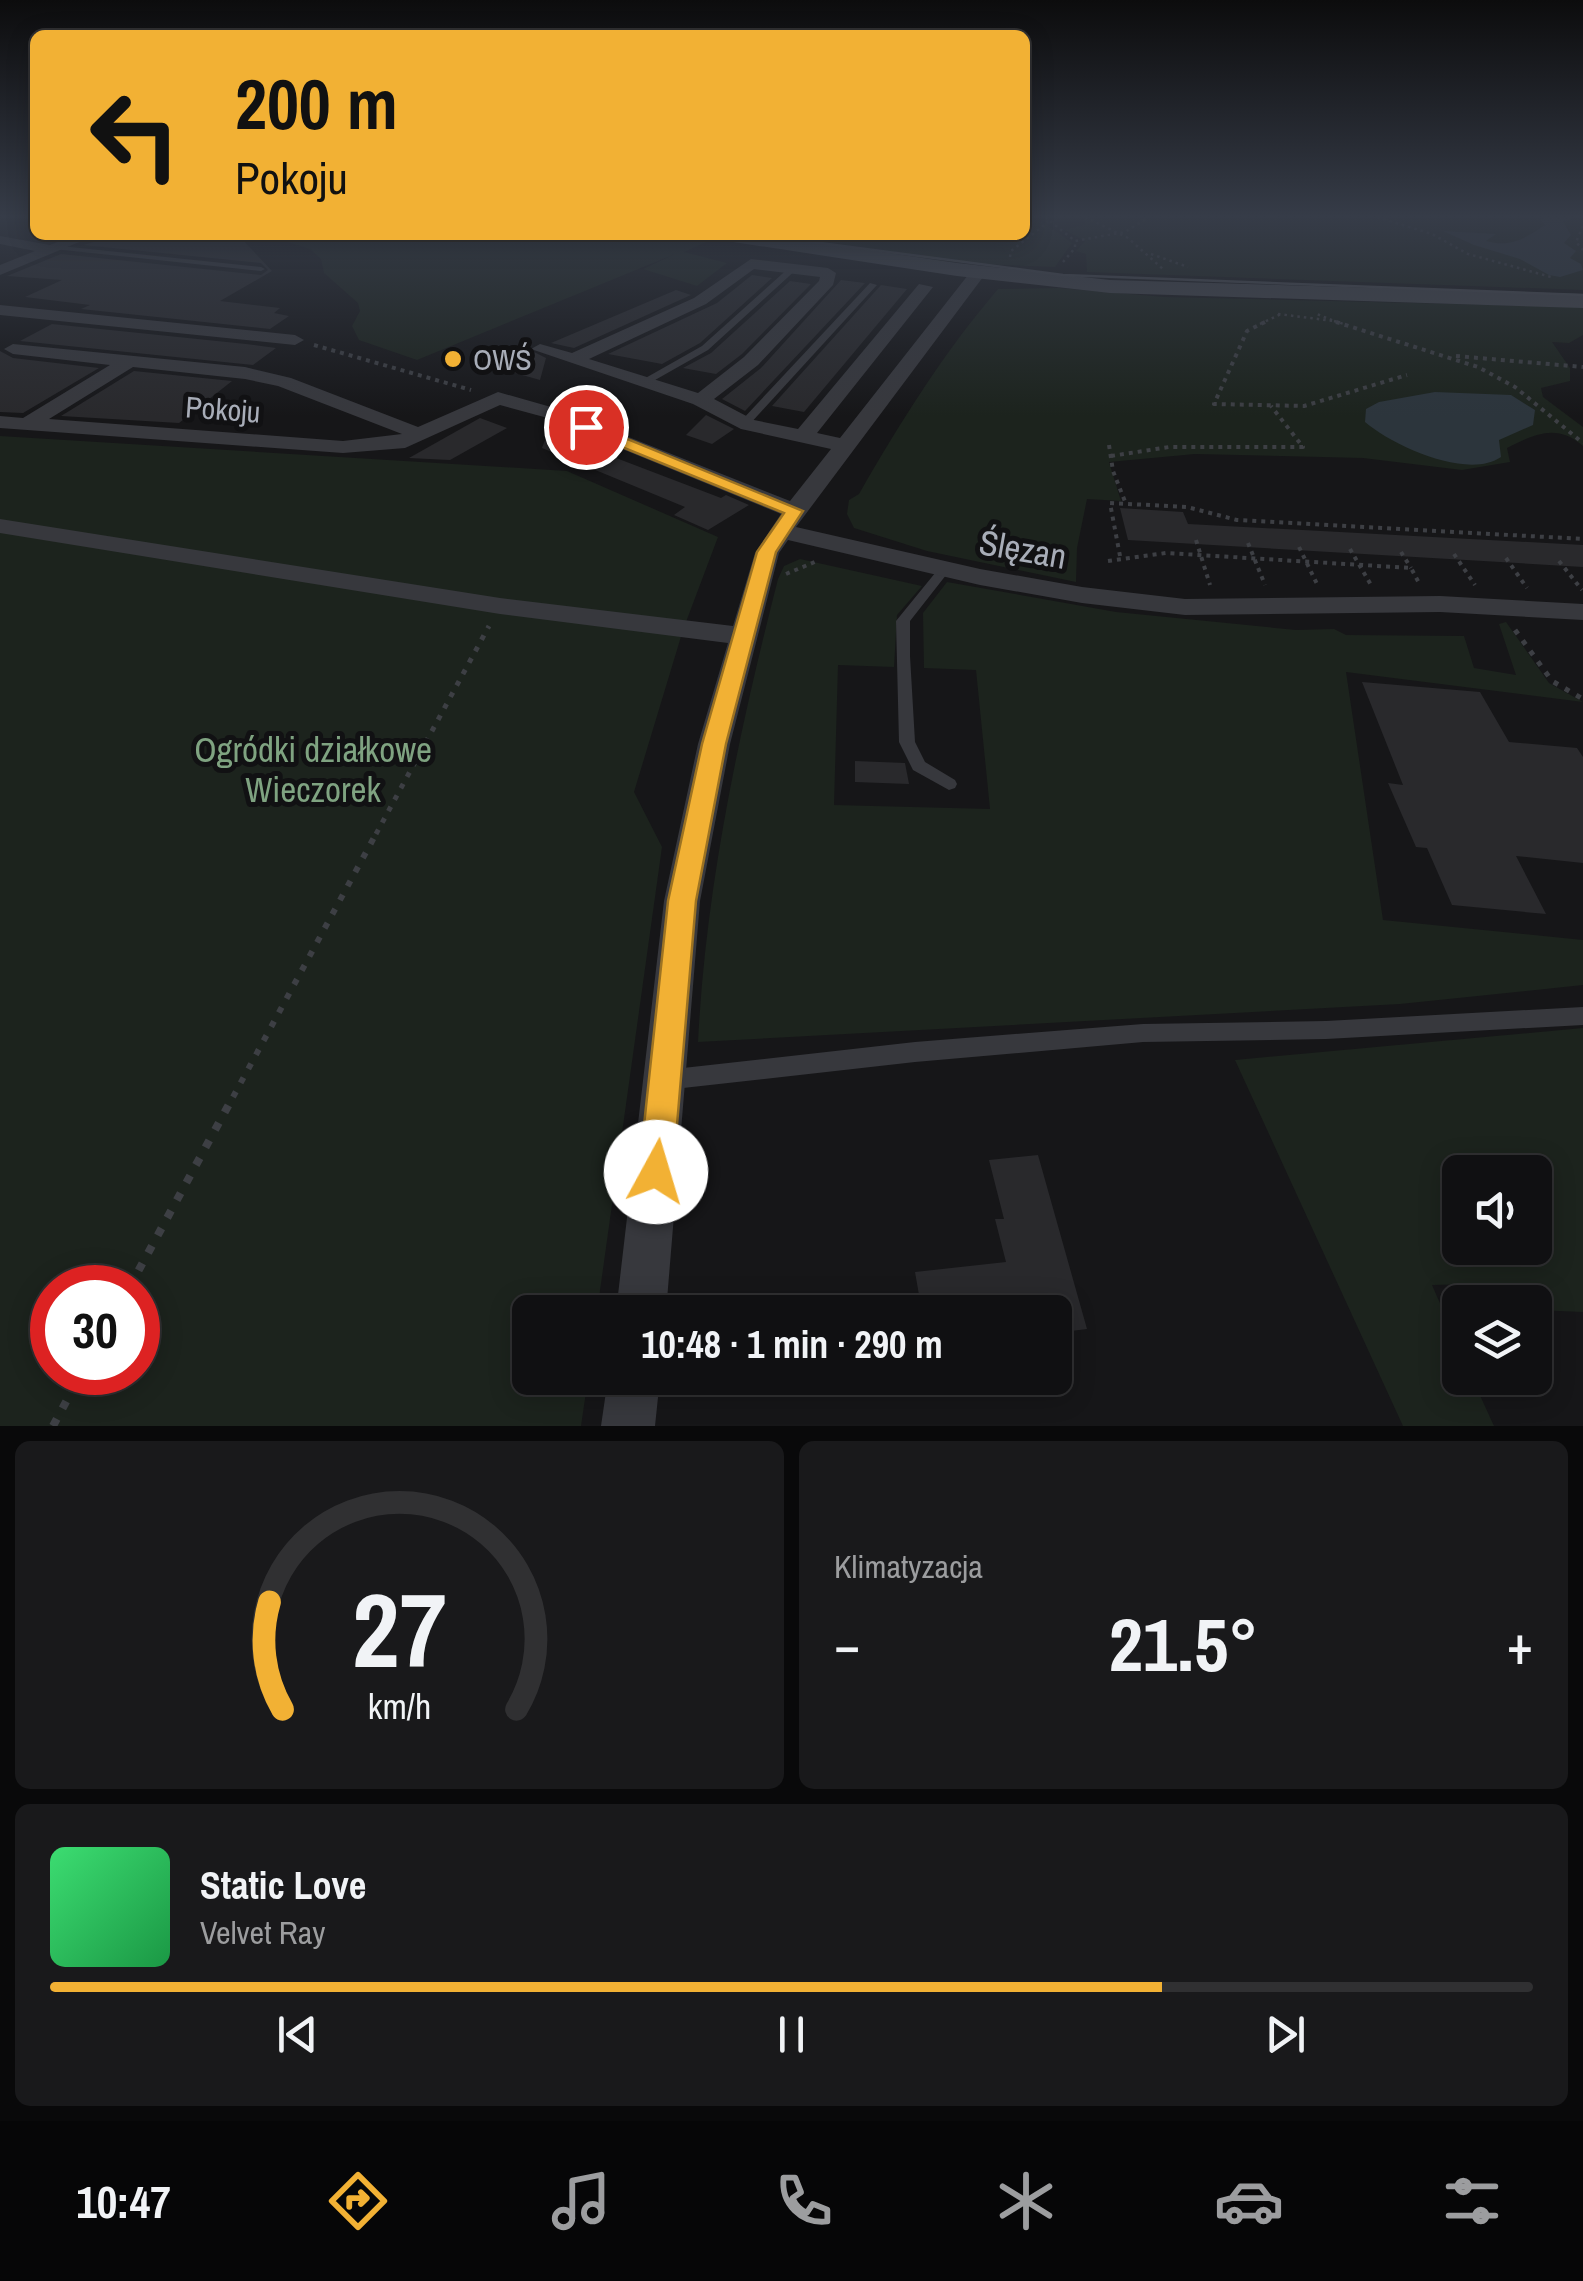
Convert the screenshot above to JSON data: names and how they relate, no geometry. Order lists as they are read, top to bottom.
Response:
{
  "streets": {
    "street": ["Pokoju", "Ślęzan"]
  },
  "parks": ["Ogródki działkowe Wieczorek"],
  "places": ["OWŚ"],
  "page": {
    "turn": ["200 m", "Pokoju"],
    "limit": "30",
    "trip": "10:48 · 1 min · 290 m",
    "tile": "Klimatyzacja",
    "heat": ["−", "21.5°", "+"],
    "song": ["Static Love", "Velvet Ray"],
    "tabs": "10:47",
    "gauge": ["27", "km/h"]
  }
}
